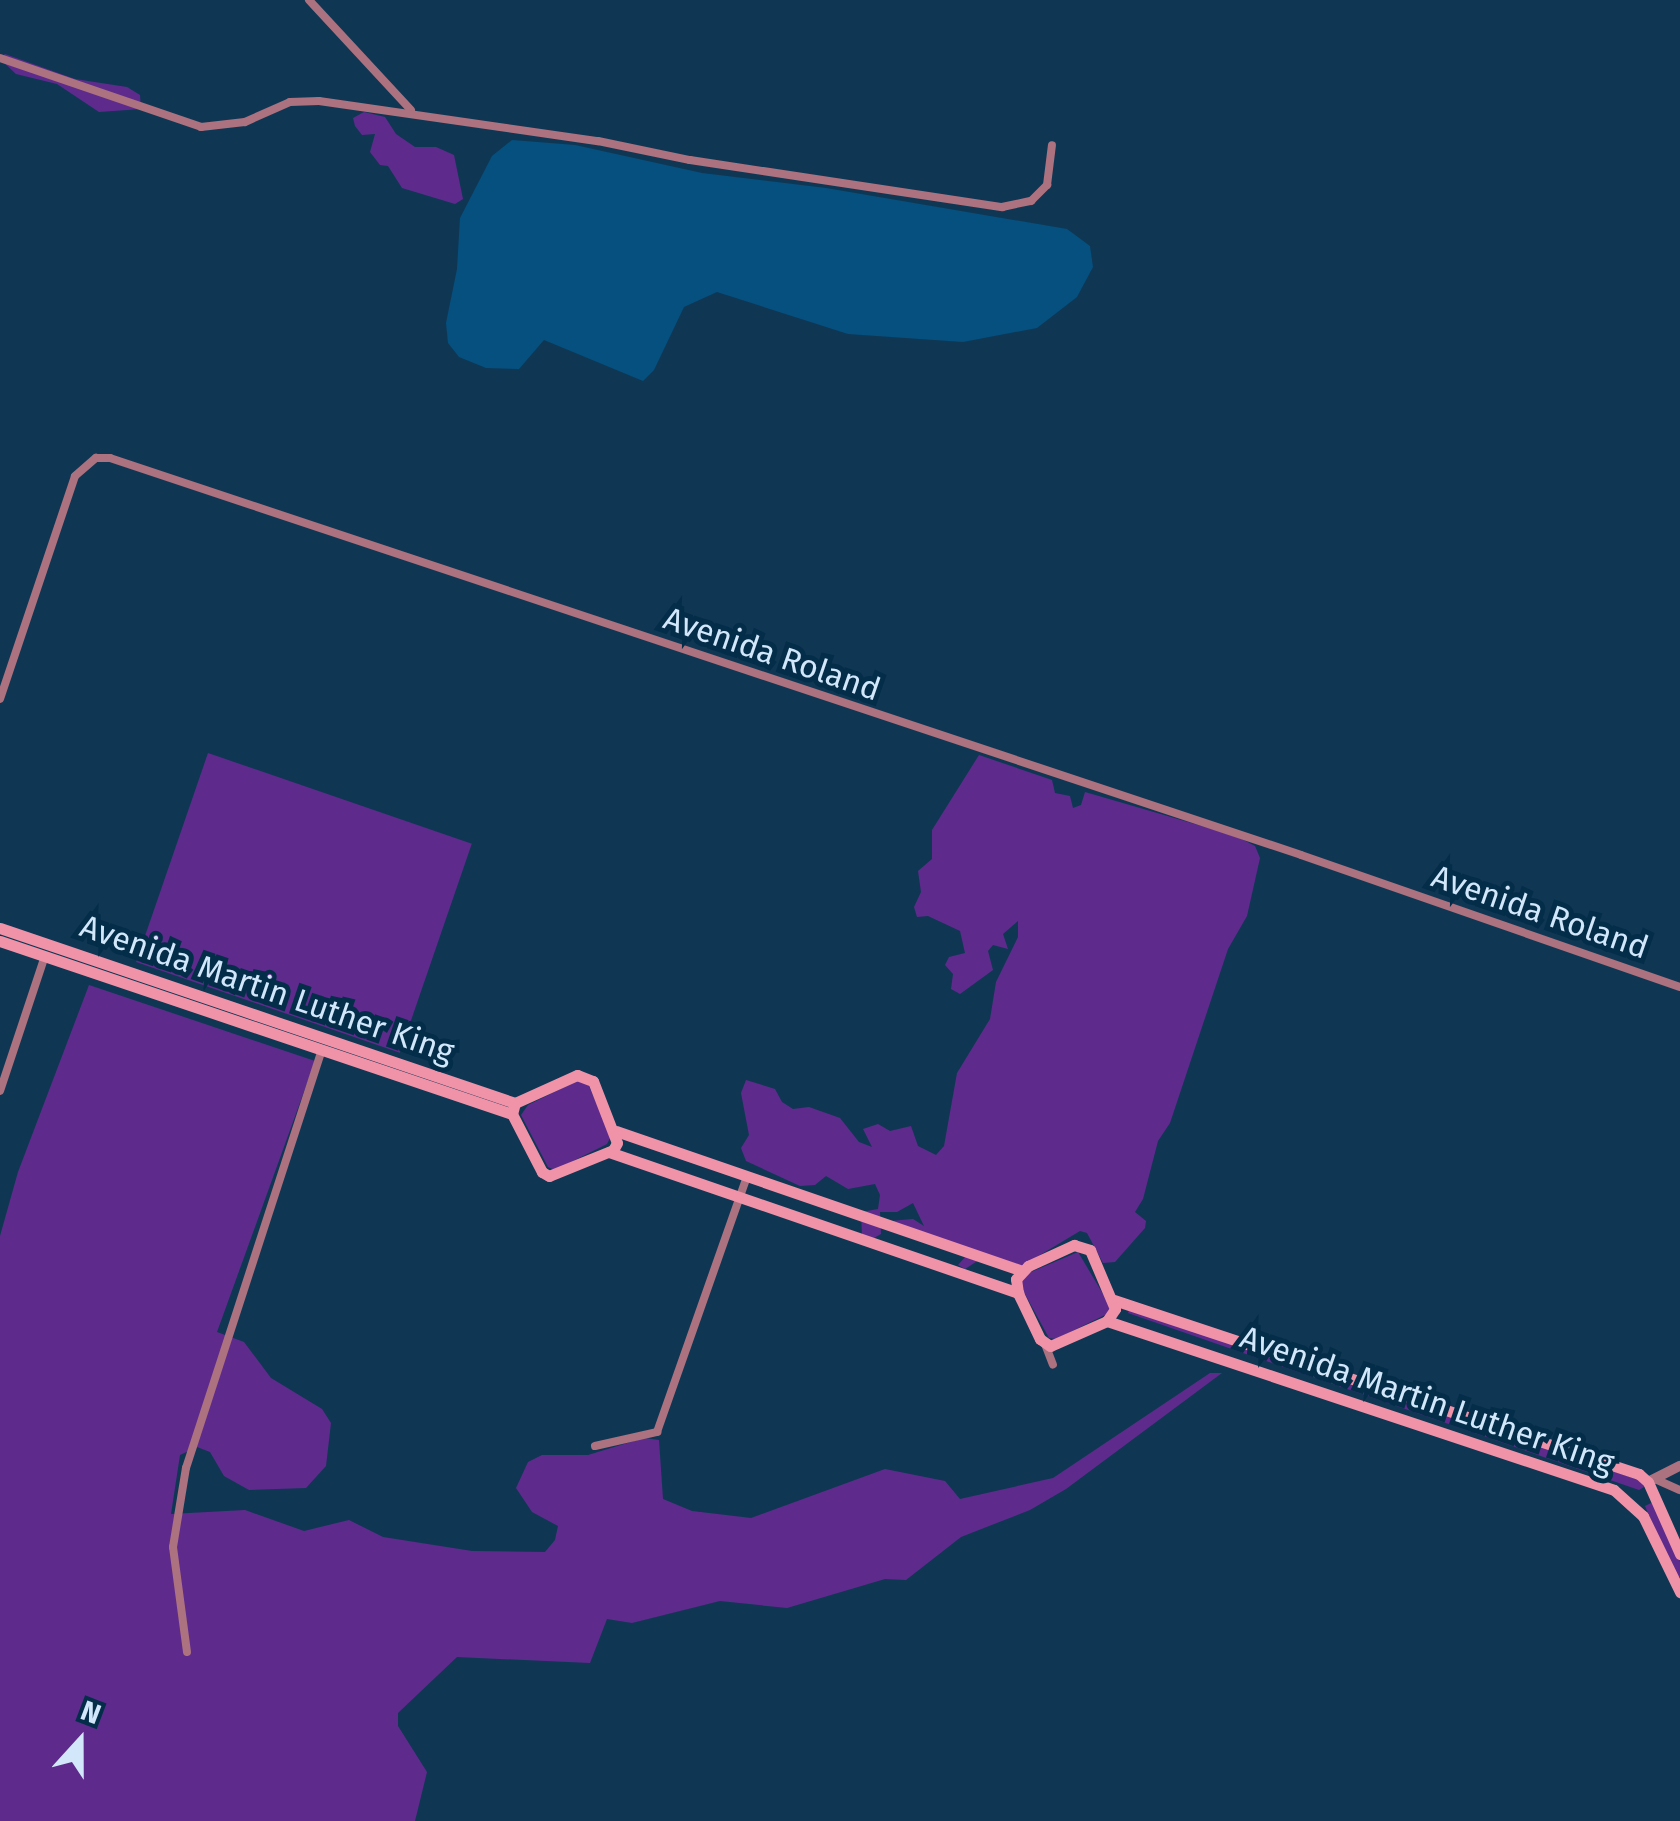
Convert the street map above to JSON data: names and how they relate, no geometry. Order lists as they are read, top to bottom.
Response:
{
  "streets": {
    "main road": ["Avenida Martin Luther King"],
    "street": ["Avenida Roland"]
  },
  "north": "top"
}
